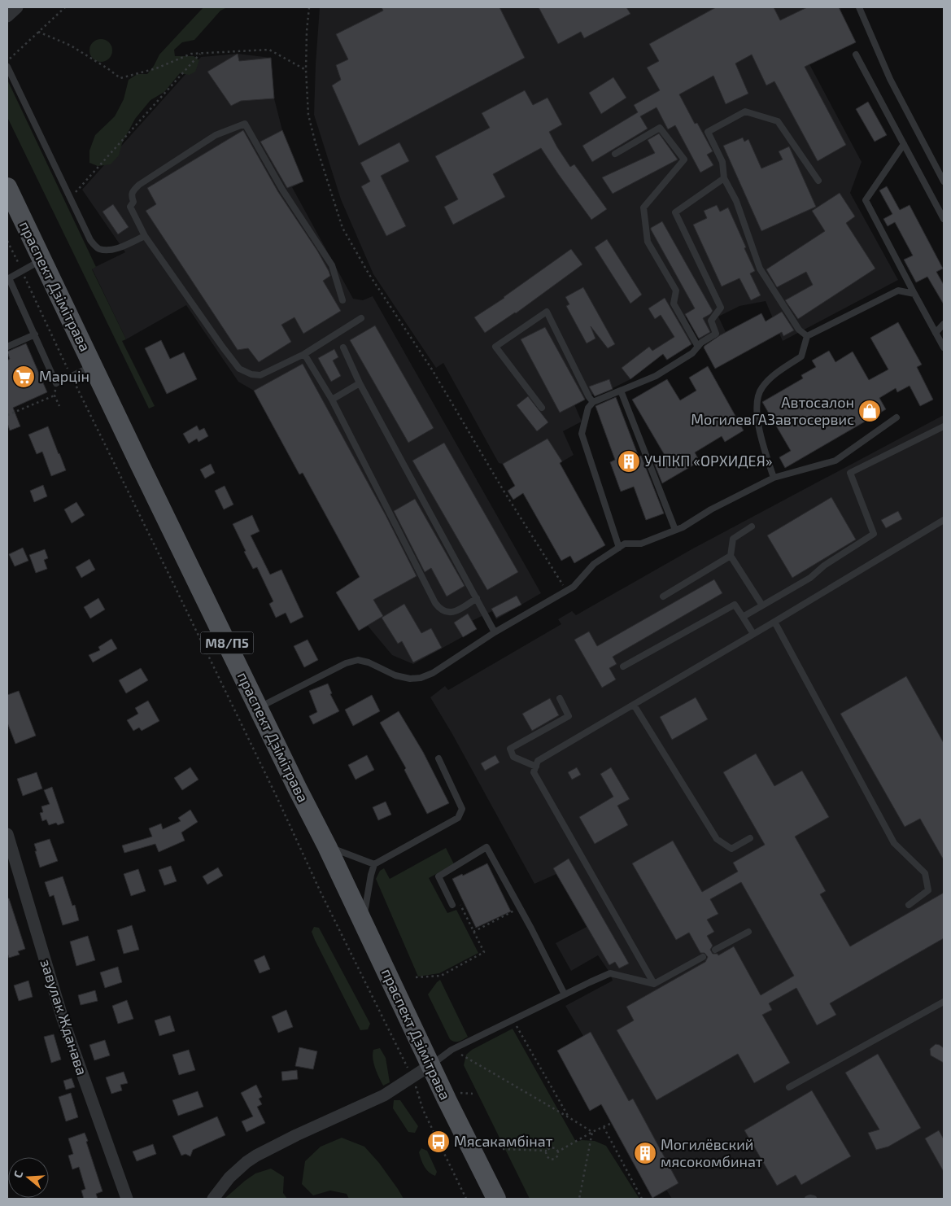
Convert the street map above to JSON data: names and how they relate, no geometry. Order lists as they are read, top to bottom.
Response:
{
  "streets": {
    "main road": ["праспект Дзімітрава", "М8/П5"],
    "street": ["завулак Жданава"]
  },
  "places": {
    "supermarket": ["Марцін"],
    "shop": ["Автосалон МогилевГАЗавтосервис"],
    "building": ["УЧПКП «ОРХИДЕЯ»", "Могилёвский мясокомбинат"],
    "bus stop": ["Мясакамбінат"]
  },
  "north": "left"
}
